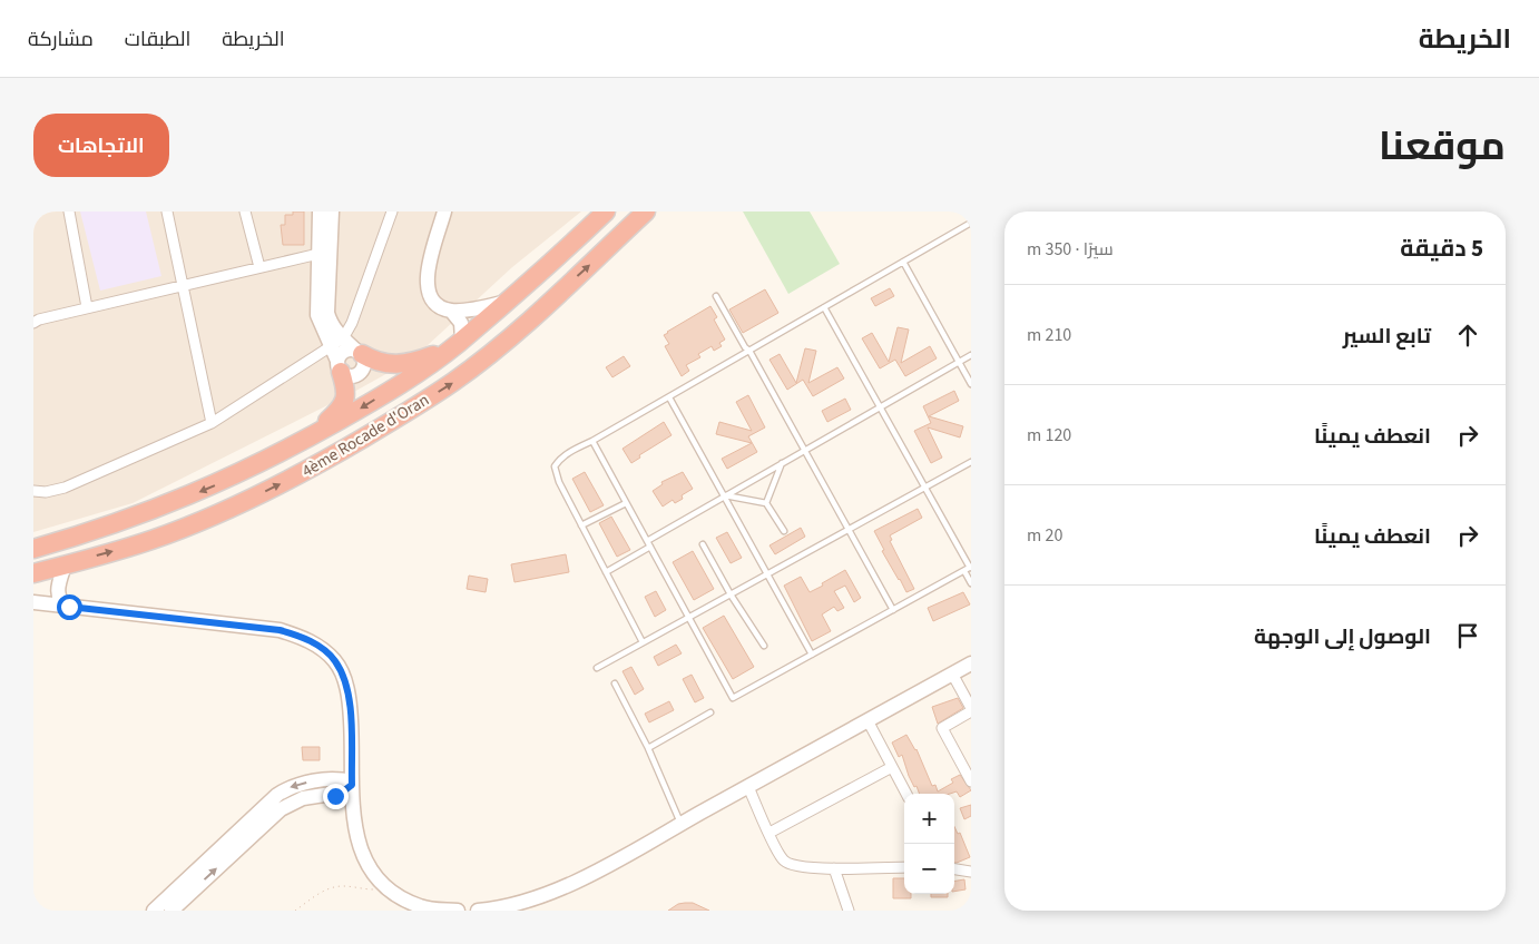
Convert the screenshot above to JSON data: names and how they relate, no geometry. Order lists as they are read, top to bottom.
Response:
{
  "streets": {
    "highway": ["4ème Rocade d'Oran"]
  },
  "page": {
    "header": "الخريطة",
    "nav": ["الخريطة", "الطبقات", "مشاركة"],
    "title": "موقعنا",
    "buttons": "الاتجاهات",
    "heading": ["5 دقيقة", "سيرًا · 350 m"],
    "list": [
      ["تابع السير", "210 m"],
      ["انعطف يمينًا", "120 m"],
      ["انعطف يمينًا", "20 m"],
      "الوصول إلى الوجهة"
    ],
    "map_buttons": ["+", "−"]
  }
}
